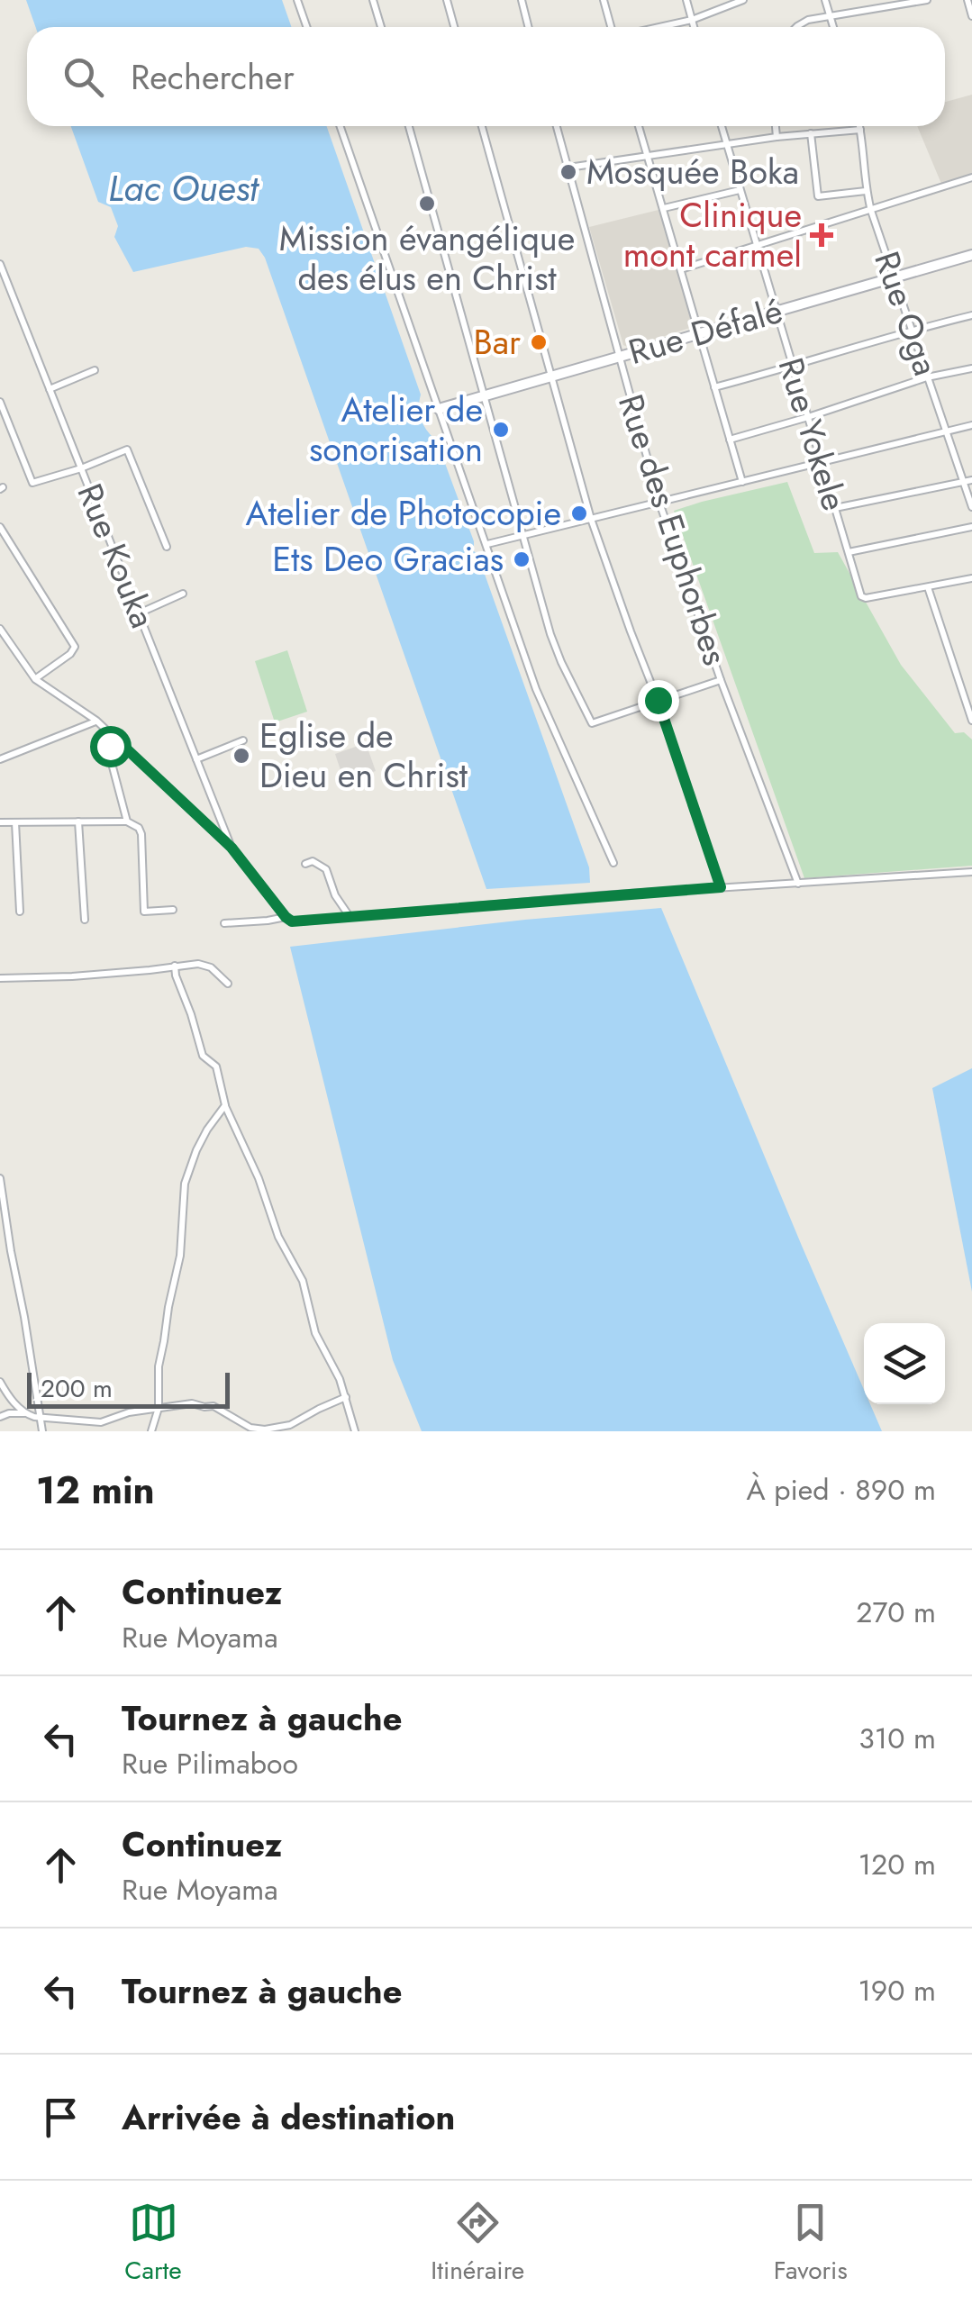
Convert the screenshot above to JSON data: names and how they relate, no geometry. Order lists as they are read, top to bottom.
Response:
{
  "streets": {
    "street": [
      "Rue Oga",
      "Rue Défalé",
      "Rue Yokele",
      "Rue des Euphorbes",
      "Rue Kouka"
    ]
  },
  "crossings": [
    ["Rue Oga", "Rue Défalé"],
    ["Rue Défalé", "Rue Yokele"],
    ["Rue Défalé", "Rue des Euphorbes"]
  ],
  "water": ["Lac Ouest"],
  "places": {
    "other": [
      "Mosquée Boka",
      "Mission évangélique des élus en Christ",
      "Bar",
      "Atelier de sonorisation",
      "Atelier de Photocopie",
      "Ets Deo Gracias",
      "Eglise de Dieu en Christ"
    ],
    "health": ["Clinique mont carmel"]
  },
  "scale_bar": "200 m",
  "page": {
    "search": "Rechercher",
    "scale": "200 m",
    "heading": ["12 min", "À pied · 890 m"],
    "list": [
      ["Continuez", "Rue Moyama", "270 m"],
      ["Tournez à gauche", "Rue Pilimaboo", "310 m"],
      ["Continuez", "Rue Moyama", "120 m"],
      ["Tournez à gauche", "190 m"],
      "Arrivée à destination"
    ],
    "nav": ["Carte", "Itinéraire", "Favoris"]
  }
}
